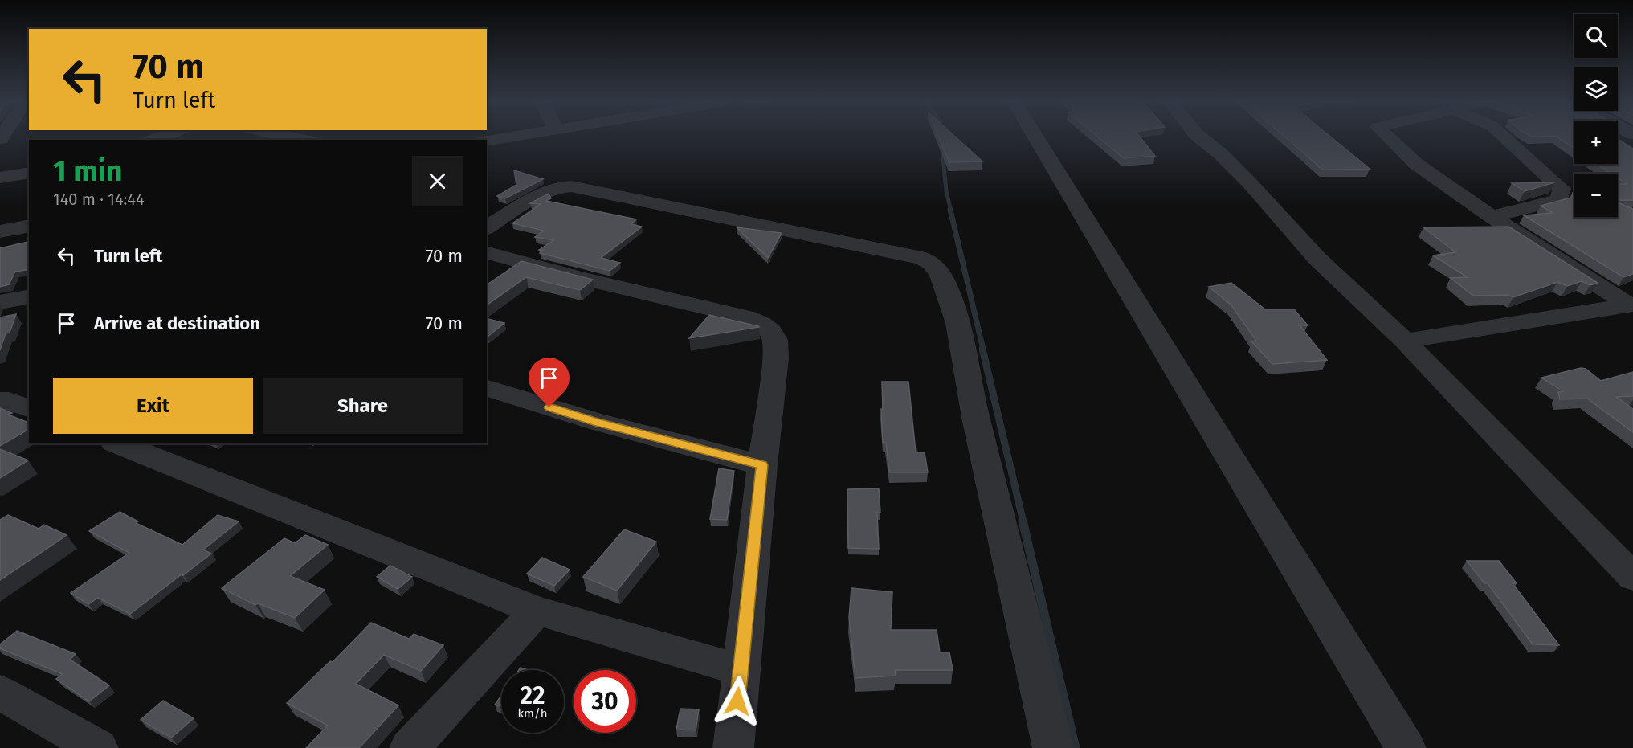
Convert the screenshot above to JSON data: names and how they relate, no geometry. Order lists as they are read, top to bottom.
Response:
{
  "page": {
    "map_buttons": ["+", "−"],
    "turn": ["70 m", "Turn left"],
    "heading": ["1 min", "140 m · 14:44"],
    "list": [
      {
        "name": "Turn left",
        "value": "70 m"
      },
      {
        "name": "Arrive at destination",
        "value": "70 m"
      }
    ],
    "buttons": ["Exit", "Share"],
    "speed": "22 km/h",
    "limit": "30"
  }
}
